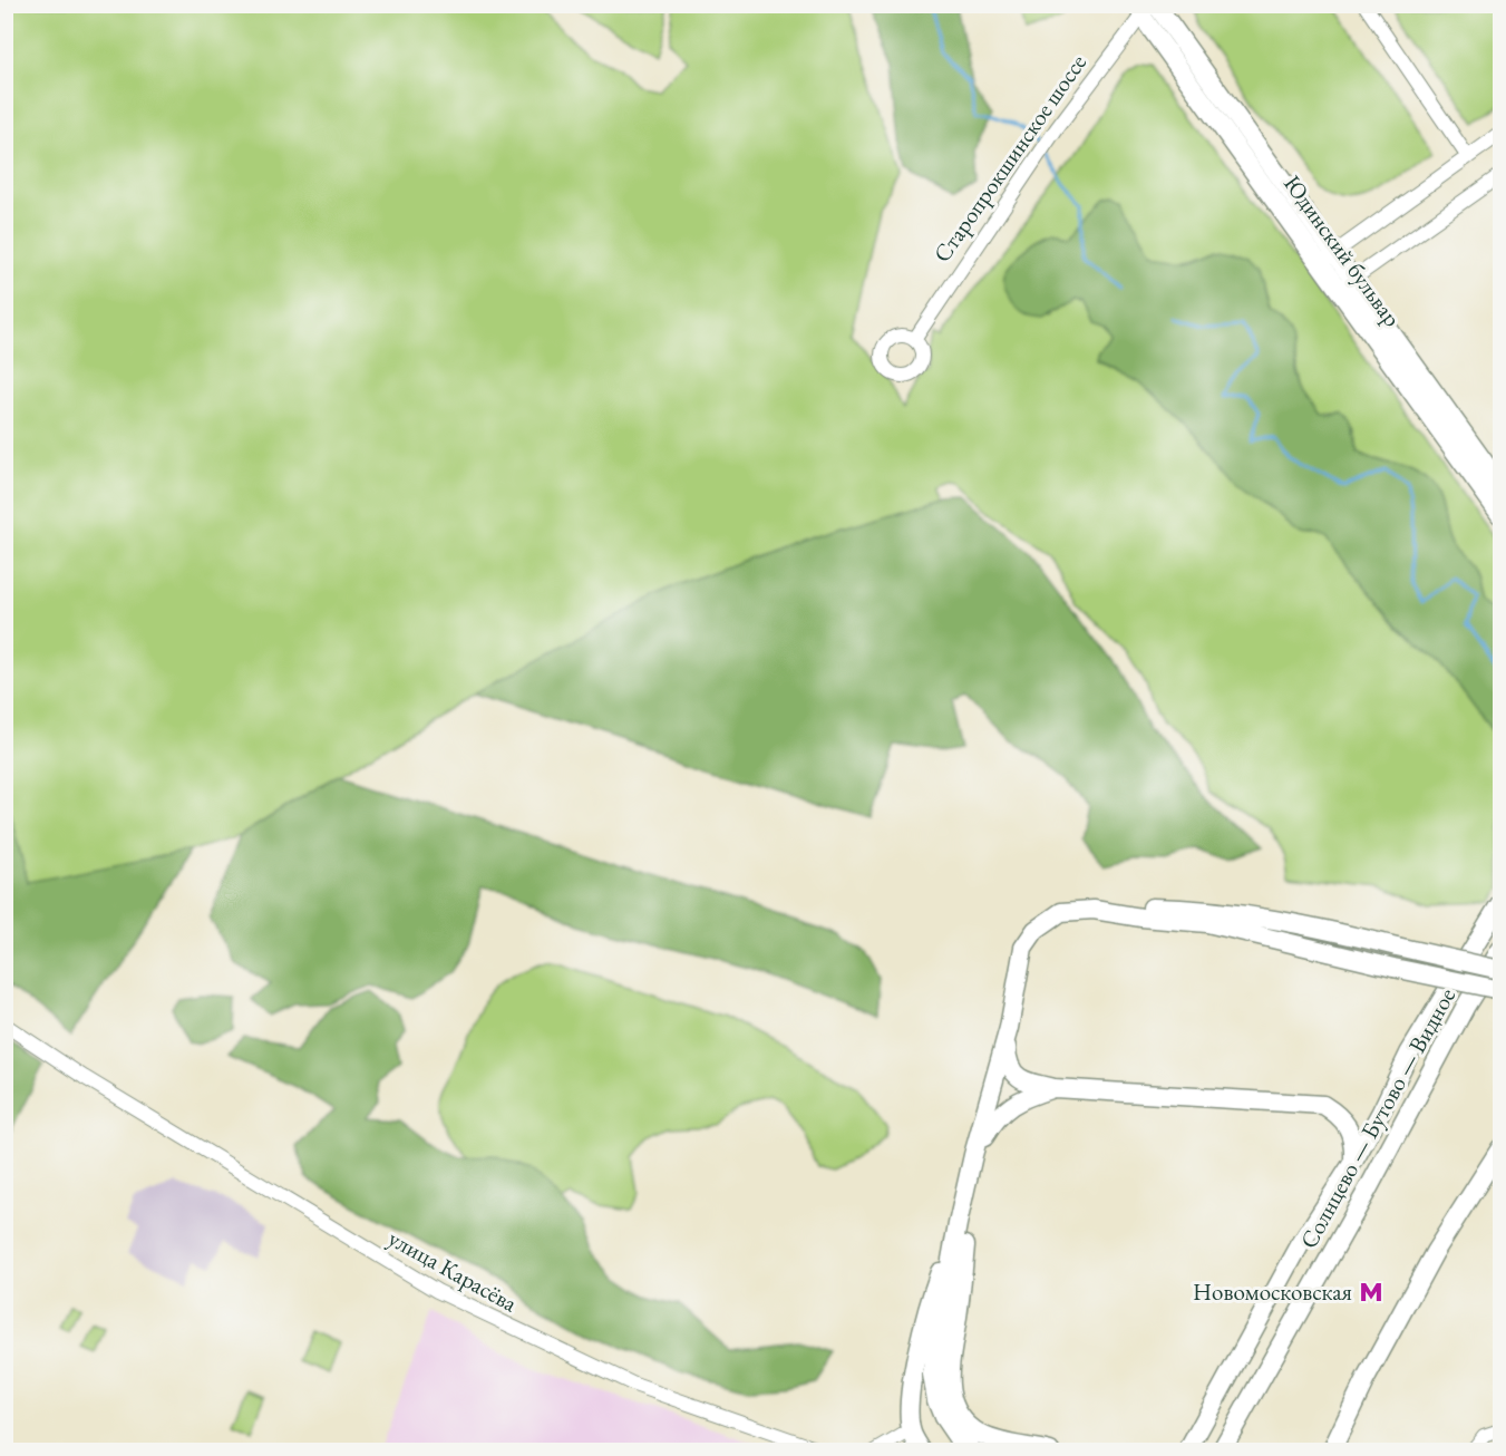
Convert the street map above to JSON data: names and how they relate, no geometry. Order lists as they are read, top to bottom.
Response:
{
  "streets": {
    "main road": ["Юдинский бульвар", "Солнцево — Бутово — Видное"],
    "street": ["Старопрокшинское шоссе", "улица Карасёва"]
  },
  "crossings": [
    ["Старопрокшинское шоссе", "Юдинский бульвар"]
  ],
  "places": {
    "metro station": ["Новомосковская"]
  }
}
